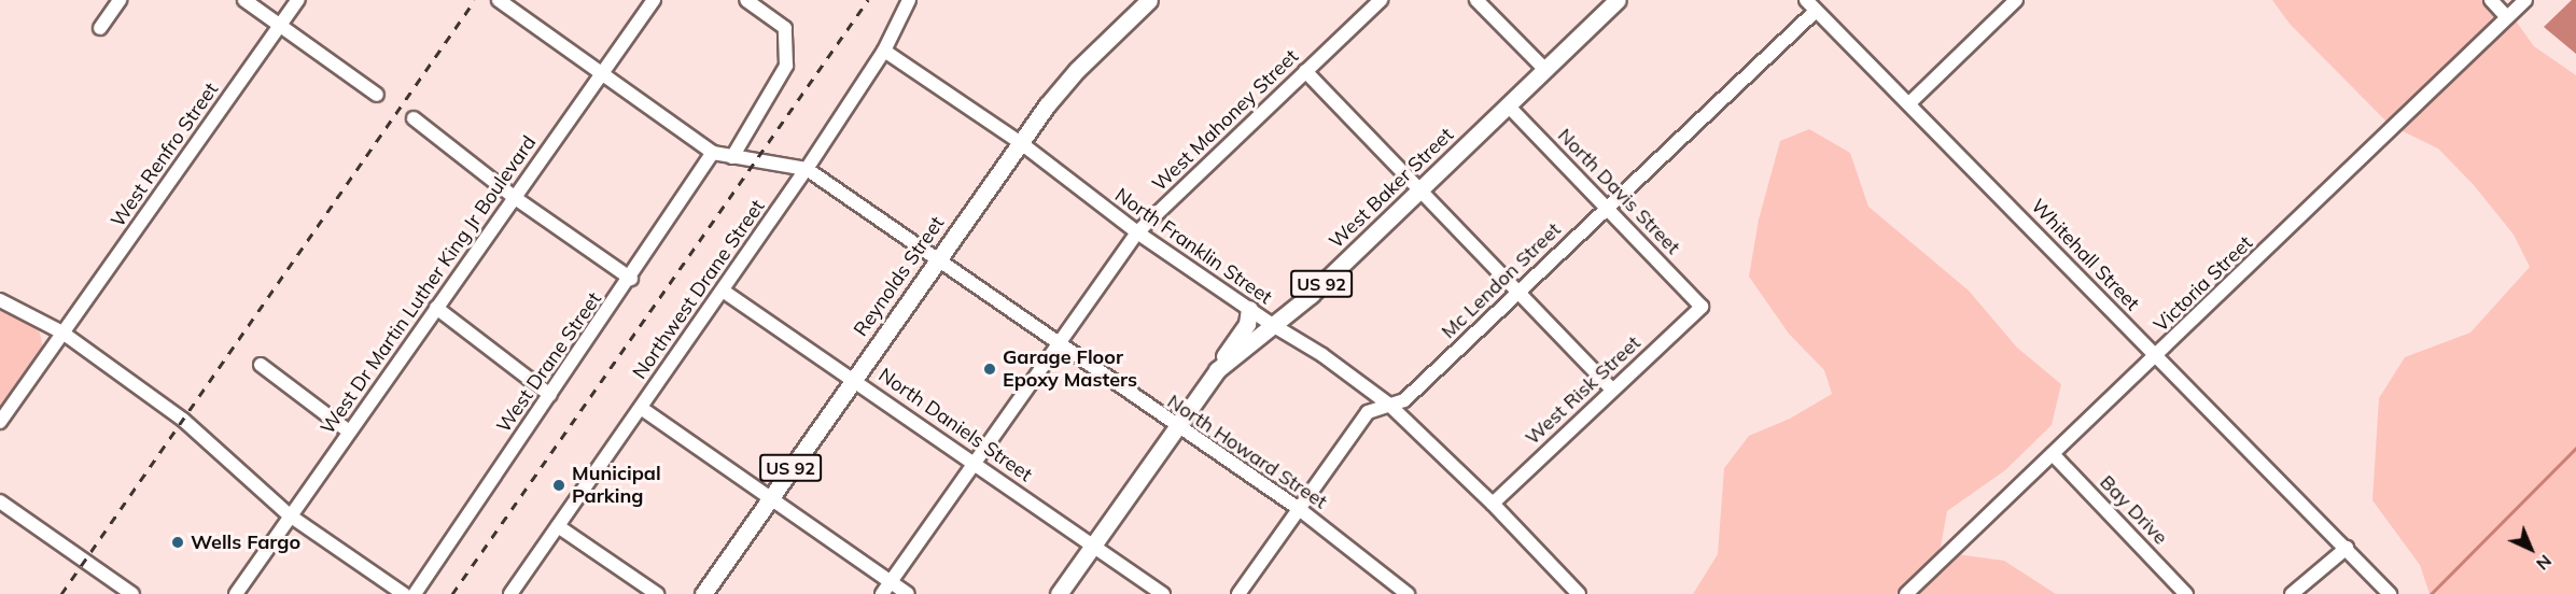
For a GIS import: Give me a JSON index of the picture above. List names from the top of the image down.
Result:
{
  "streets": {
    "main road": ["West Baker Street", "Reynolds Street", "US 92"],
    "street": [
      "West Mahoney Street",
      "West Renfro Street",
      "North Davis Street",
      "North Franklin Street",
      "Whitehall Street",
      "Mc Lendon Street",
      "Victoria Street",
      "West Dr Martin Luther King Jr Boulevard",
      "Northwest Drane Street",
      "West Drane Street",
      "West Risk Street",
      "North Daniels Street",
      "North Howard Street",
      "Bay Drive"
    ]
  },
  "crossings": [
    ["West Mahoney Street", "North Franklin Street"],
    ["West Mahoney Street", "North Daniels Street"],
    ["West Mahoney Street", "North Howard Street"],
    ["West Baker Street", "North Davis Street"],
    ["West Baker Street", "North Franklin Street"],
    ["West Baker Street", "US 92"],
    ["West Baker Street", "North Daniels Street"],
    ["West Baker Street", "North Howard Street"],
    ["North Davis Street", "Mc Lendon Street"],
    ["North Davis Street", "West Risk Street"],
    ["North Franklin Street", "Reynolds Street"],
    ["North Franklin Street", "Mc Lendon Street"],
    ["North Franklin Street", "US 92"],
    ["North Franklin Street", "Northwest Drane Street"],
    ["North Franklin Street", "West Risk Street"],
    ["Whitehall Street", "Mc Lendon Street"],
    ["Whitehall Street", "Victoria Street"],
    ["Reynolds Street", "North Daniels Street"],
    ["Reynolds Street", "North Howard Street"],
    ["Mc Lendon Street", "North Howard Street"],
    ["Victoria Street", "Bay Drive"],
    ["Northwest Drane Street", "North Daniels Street"],
    ["Northwest Drane Street", "North Howard Street"]
  ],
  "places": ["Garage Floor Epoxy Masters", "Municipal Parking", "Wells Fargo"],
  "north": "bottom right"
}
